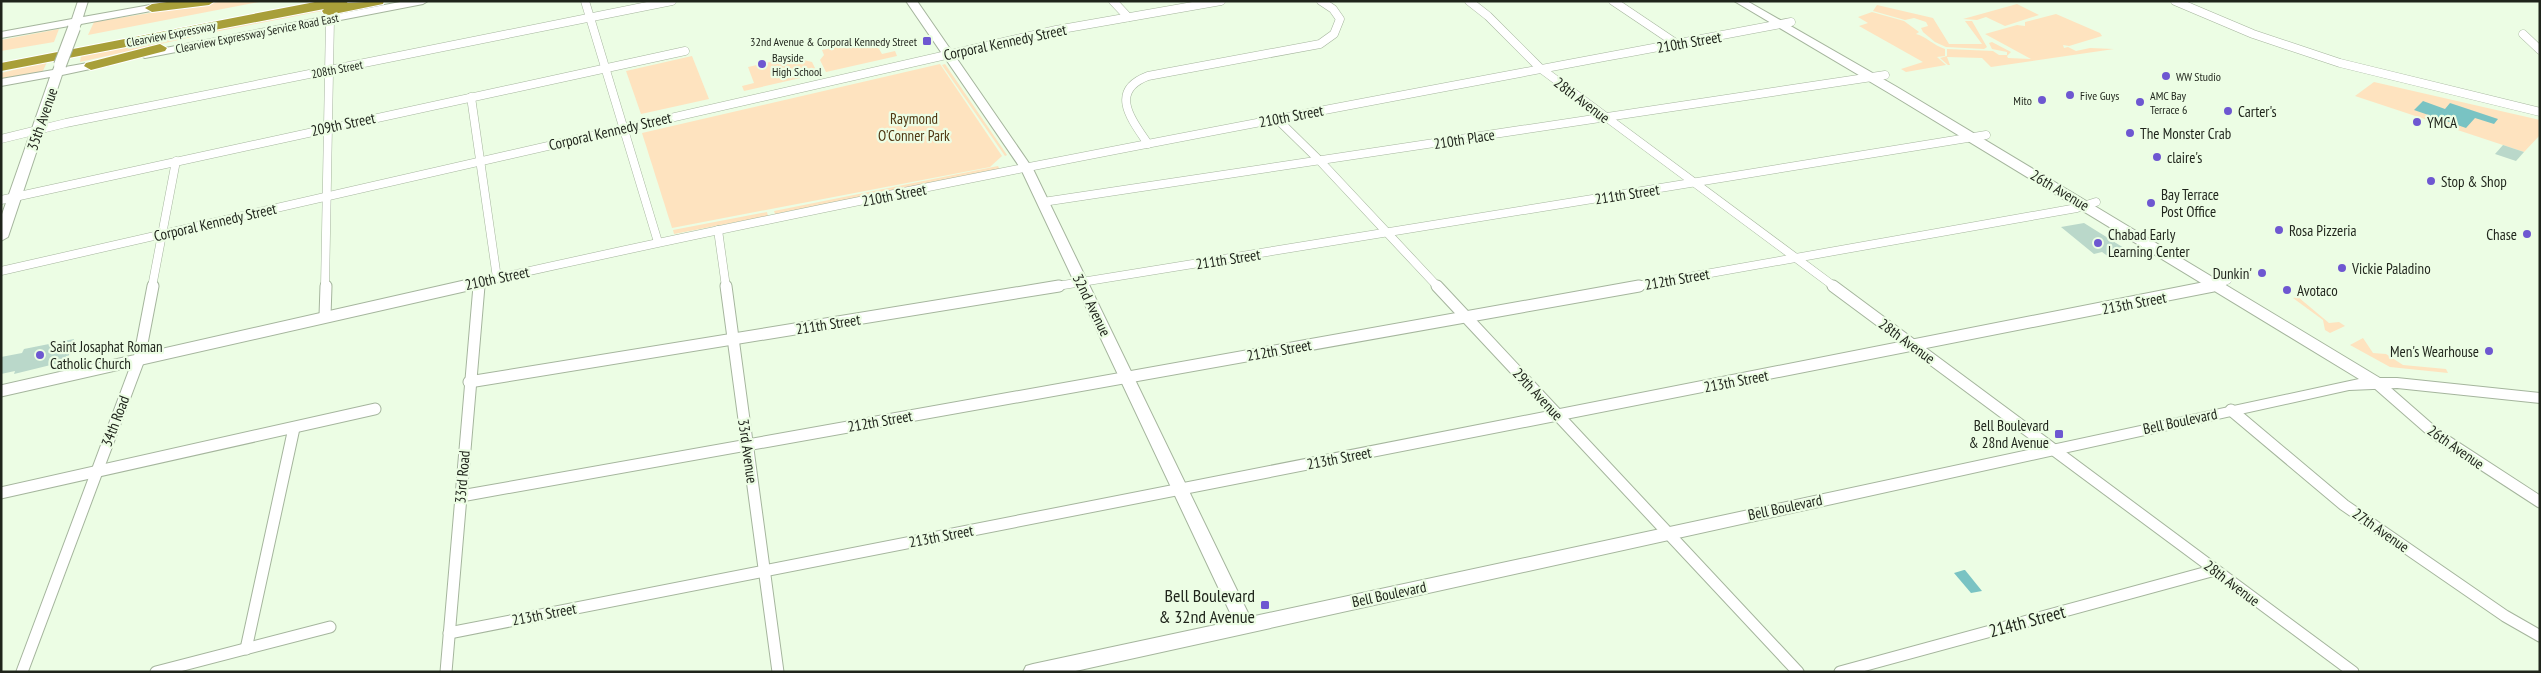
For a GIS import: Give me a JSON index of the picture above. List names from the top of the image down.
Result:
{
  "streets": {
    "highway": ["Clearview Expressway"],
    "street": [
      "Clearview Expressway Service Road East",
      "Corporal Kennedy Street",
      "210th Street",
      "208th Street",
      "28th Avenue",
      "35th Avenue",
      "209th Street",
      "210th Place",
      "26th Avenue",
      "211th Street",
      "212th Street",
      "213th Street",
      "32nd Avenue",
      "29th Avenue",
      "34th Road",
      "Bell Boulevard",
      "33rd Avenue",
      "33rd Road",
      "27th Avenue",
      "214th Street"
    ]
  },
  "crossings": [
    ["Clearview Expressway Service Road East", "35th Avenue"],
    ["Clearview Expressway", "35th Avenue"],
    ["Corporal Kennedy Street", "32nd Avenue"],
    ["Corporal Kennedy Street", "34th Road"],
    ["210th Street", "28th Avenue"],
    ["210th Street", "26th Avenue"],
    ["210th Street", "32nd Avenue"],
    ["210th Street", "29th Avenue"],
    ["210th Street", "34th Road"],
    ["210th Street", "33rd Avenue"],
    ["210th Street", "33rd Road"],
    ["208th Street", "35th Avenue"],
    ["28th Avenue", "210th Place"],
    ["28th Avenue", "211th Street"],
    ["28th Avenue", "212th Street"],
    ["28th Avenue", "213th Street"],
    ["28th Avenue", "Bell Boulevard"],
    ["28th Avenue", "214th Street"],
    ["35th Avenue", "209th Street"],
    ["209th Street", "34th Road"],
    ["210th Place", "26th Avenue"],
    ["210th Place", "32nd Avenue"],
    ["210th Place", "29th Avenue"],
    ["26th Avenue", "211th Street"],
    ["26th Avenue", "212th Street"],
    ["26th Avenue", "213th Street"],
    ["26th Avenue", "Bell Boulevard"],
    ["211th Street", "32nd Avenue"],
    ["211th Street", "29th Avenue"],
    ["211th Street", "33rd Avenue"],
    ["211th Street", "33rd Road"],
    ["212th Street", "32nd Avenue"],
    ["212th Street", "29th Avenue"],
    ["212th Street", "33rd Avenue"],
    ["212th Street", "33rd Road"],
    ["213th Street", "32nd Avenue"],
    ["213th Street", "29th Avenue"],
    ["213th Street", "33rd Avenue"],
    ["213th Street", "33rd Road"],
    ["32nd Avenue", "Bell Boulevard"],
    ["29th Avenue", "Bell Boulevard"],
    ["Bell Boulevard", "27th Avenue"]
  ],
  "parks": ["Raymond O'Conner Park"],
  "places": {
    "transit": ["32nd Avenue & Corporal Kennedy Street", "Bell Boulevard & 28nd Avenue", "Bell Boulevard & 32nd Avenue"],
    "other": [
      "Bayside High School",
      "WW Studio",
      "Five Guys",
      "Mito",
      "AMC Bay Terrace 6",
      "Carter's",
      "YMCA",
      "The Monster Crab",
      "claire's",
      "Stop & Shop",
      "Bay Terrace Post Office",
      "Rosa Pizzeria",
      "Chase",
      "Chabad Early Learning Center",
      "Vickie Paladino",
      "Dunkin'",
      "Avotaco",
      "Men's Wearhouse",
      "Saint Josaphat Roman Catholic Church"
    ]
  }
}
